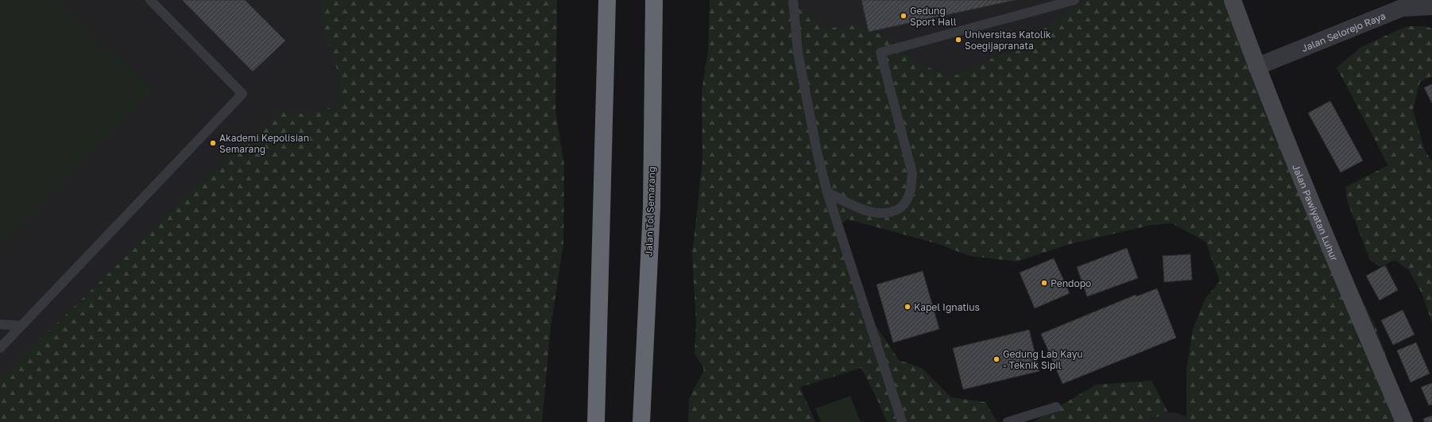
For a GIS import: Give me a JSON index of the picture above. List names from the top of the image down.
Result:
{
  "streets": {
    "highway": ["Jalan Tol Semarang"],
    "main road": ["Jalan Pawiyatan Luhur"],
    "street": ["Jalan Selorejo Raya"]
  },
  "crossings": [
    ["Jalan Selorejo Raya", "Jalan Pawiyatan Luhur"]
  ],
  "places": [
    "Gedung Sport Hall",
    "Universitas Katolik Soegijapranata",
    "Akademi Kepolisian Semarang",
    "Pendopo",
    "Kapel Ignatius",
    "Gedung Lab Kayu - Teknik Sipil"
  ]
}
